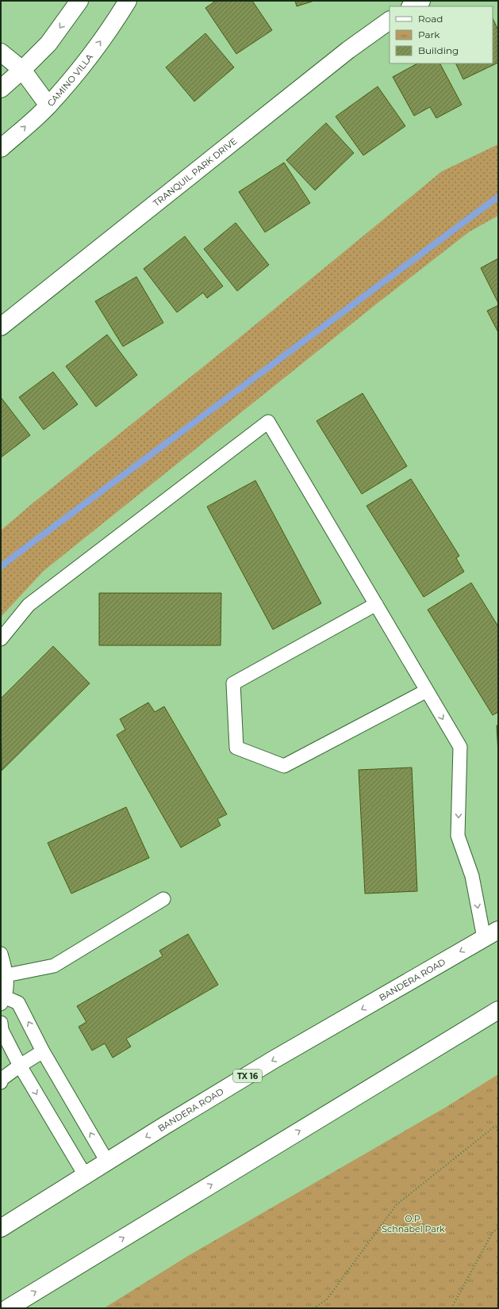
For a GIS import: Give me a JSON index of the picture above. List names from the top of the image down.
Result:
{
  "streets": {
    "main road": [
      "CAMINO VILLA",
      "TRANQUIL PARK DRIVE",
      "BANDERA ROAD",
      "TX 16"
    ]
  },
  "parks": ["O.P. Schnabel Park"],
  "legend": ["Road", "Park", "Building"]
}
